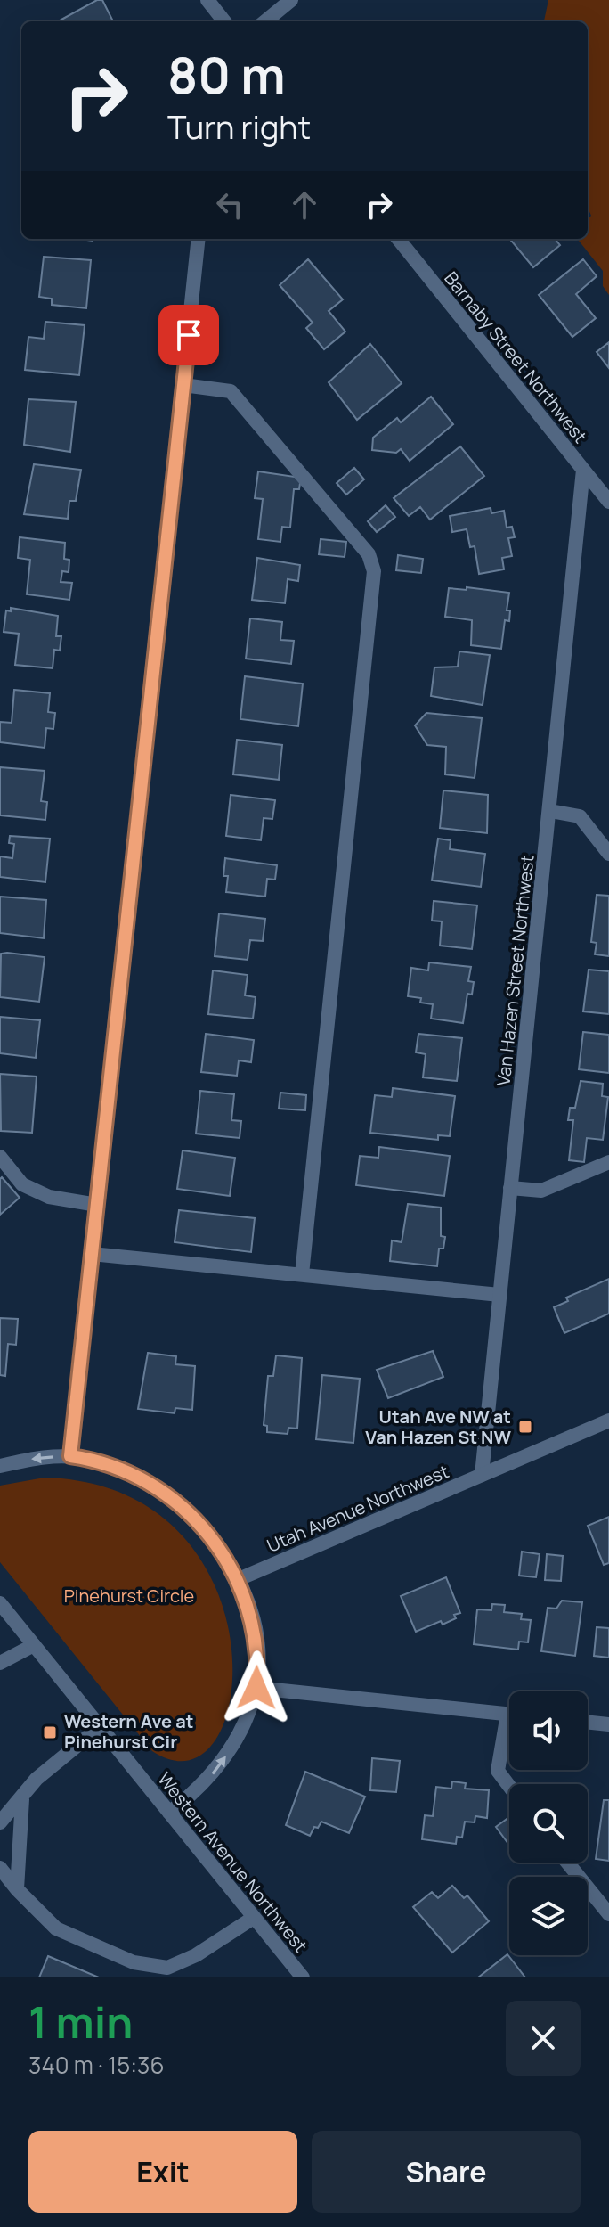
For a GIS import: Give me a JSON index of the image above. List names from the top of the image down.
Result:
{
  "streets": {
    "street": [
      "Barnaby Street Northwest",
      "Van Hazen Street Northwest",
      "Utah Avenue Northwest",
      "Western Avenue Northwest"
    ]
  },
  "crossings": [
    ["Barnaby Street Northwest", "Van Hazen Street Northwest"],
    ["Van Hazen Street Northwest", "Utah Avenue Northwest"]
  ],
  "parks": ["Pinehurst Circle"],
  "places": {
    "transit": ["Utah Ave NW at Van Hazen St NW", "Western Ave at Pinehurst Cir"]
  },
  "page": {
    "turn": ["80 m", "Turn right"],
    "heading": ["1 min", "340 m · 15:36"],
    "buttons": ["Exit", "Share"]
  }
}
